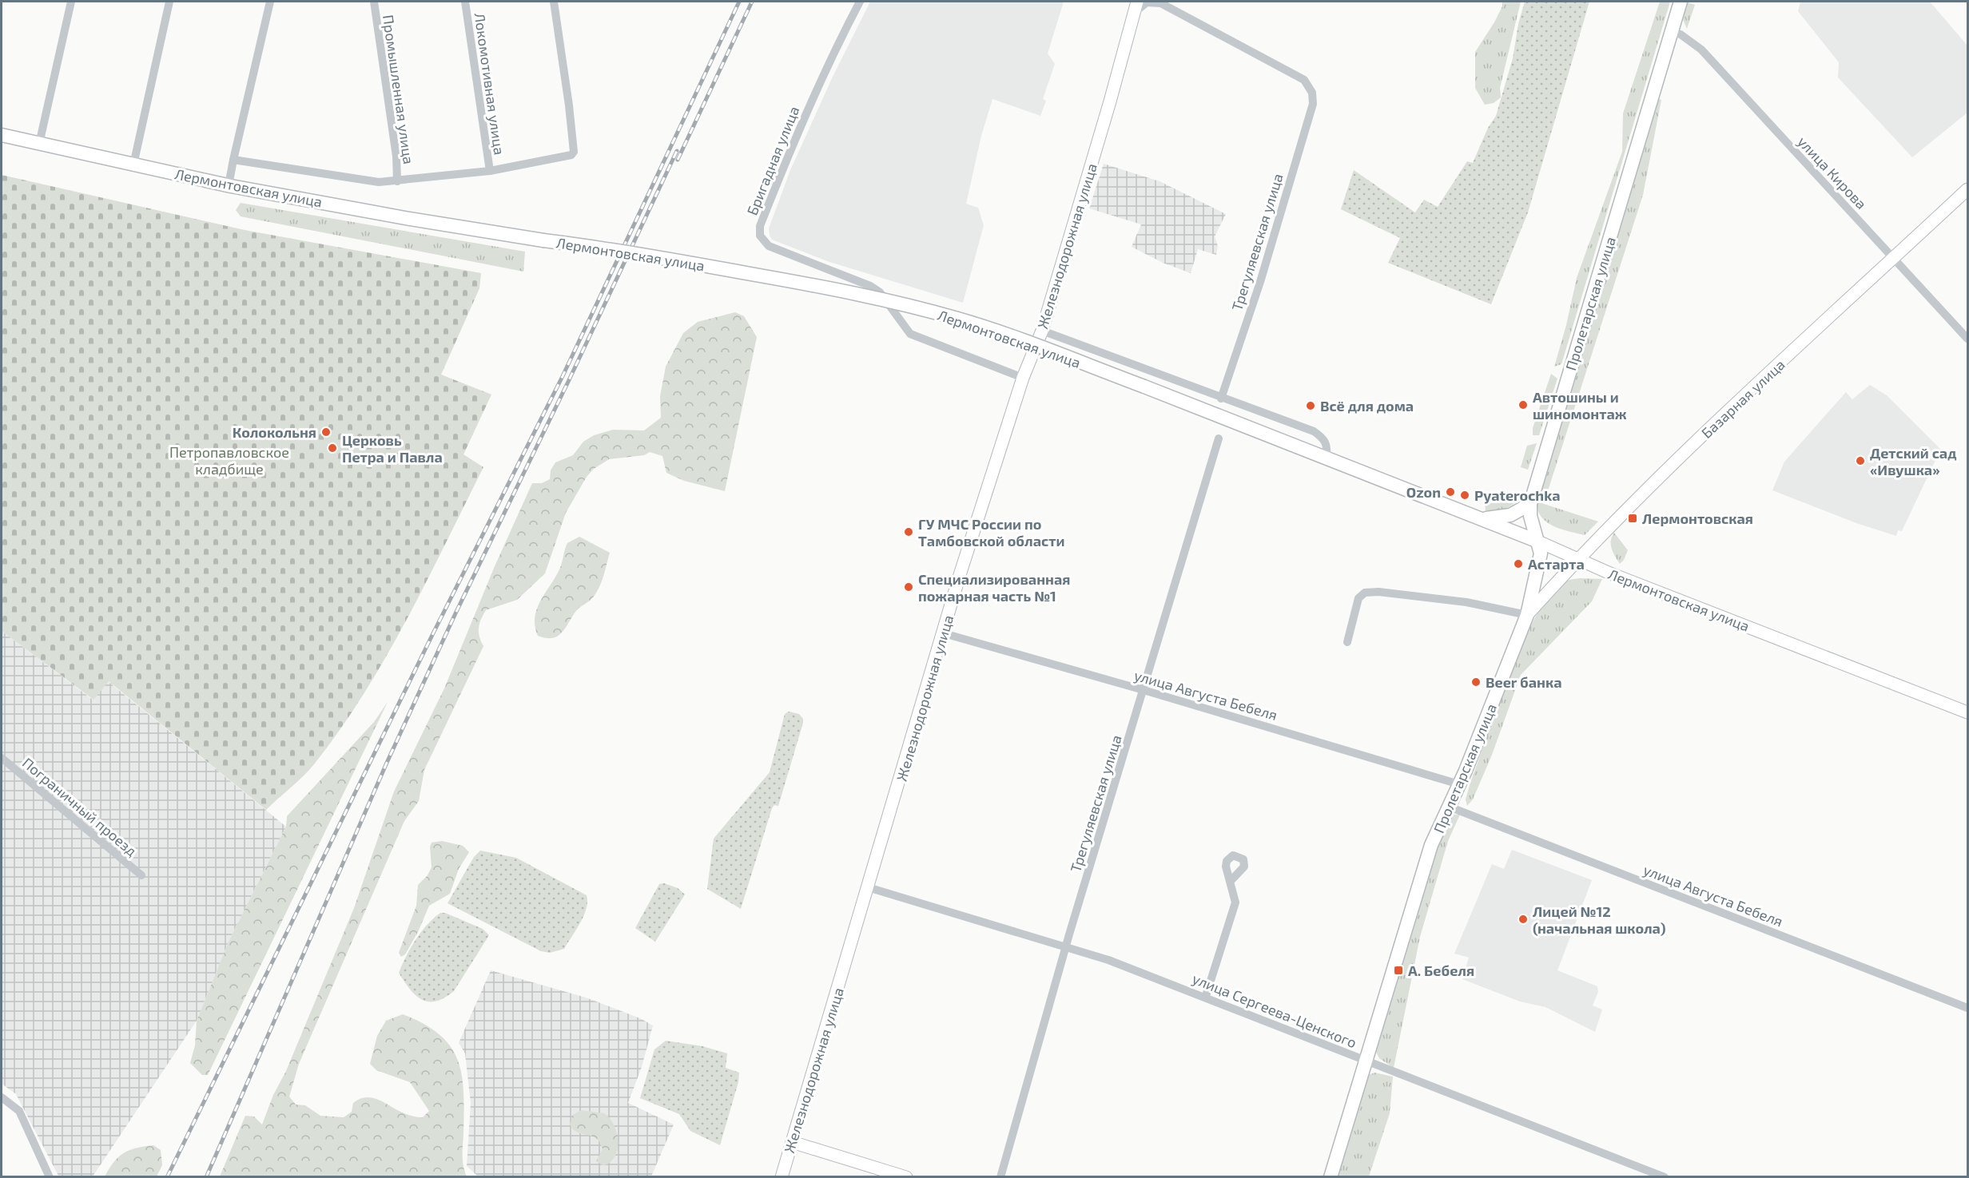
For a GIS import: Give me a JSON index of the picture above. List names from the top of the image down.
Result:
{
  "streets": {
    "main road": ["Лермонтовская улица", "Пролетарская улица"],
    "street": [
      "Локомотивная улица",
      "Промышленная улица",
      "Бригадная улица",
      "улица Кирова",
      "Трегуляевская улица",
      "Железнодорожная улица",
      "Базарная улица",
      "улица Августа Бебеля",
      "Пограничный проезд",
      "улица Сергеева-Ценского"
    ]
  },
  "crossings": [
    ["Бригадная улица", "Железнодорожная улица"],
    ["улица Кирова", "Пролетарская улица"],
    ["улица Кирова", "Базарная улица"],
    ["Лермонтовская улица", "Пролетарская улица"],
    ["Лермонтовская улица", "Базарная улица"],
    ["Трегуляевская улица", "улица Августа Бебеля"],
    ["Трегуляевская улица", "улица Сергеева-Ценского"],
    ["Железнодорожная улица", "улица Августа Бебеля"],
    ["Железнодорожная улица", "улица Сергеева-Ценского"],
    ["Пролетарская улица", "Базарная улица"],
    ["Пролетарская улица", "улица Августа Бебеля"],
    ["Пролетарская улица", "улица Сергеева-Ценского"]
  ],
  "parks": ["Петропавловское кладбище"],
  "places": {
    "other": [
      "Автошины и шиномонтаж",
      "Всё для дома",
      "Колокольня",
      "Церковь Петра и Павла",
      "Детский сад «Ивушка»",
      "Ozon",
      "Pyaterochka",
      "ГУ МЧС России по Тамбовской области",
      "Астарта",
      "Специализированная пожарная часть №1",
      "Beer банка",
      "Лицей №12 (начальная школа)"
    ],
    "transit": ["Лермонтовская", "А. Бебеля"]
  }
}
